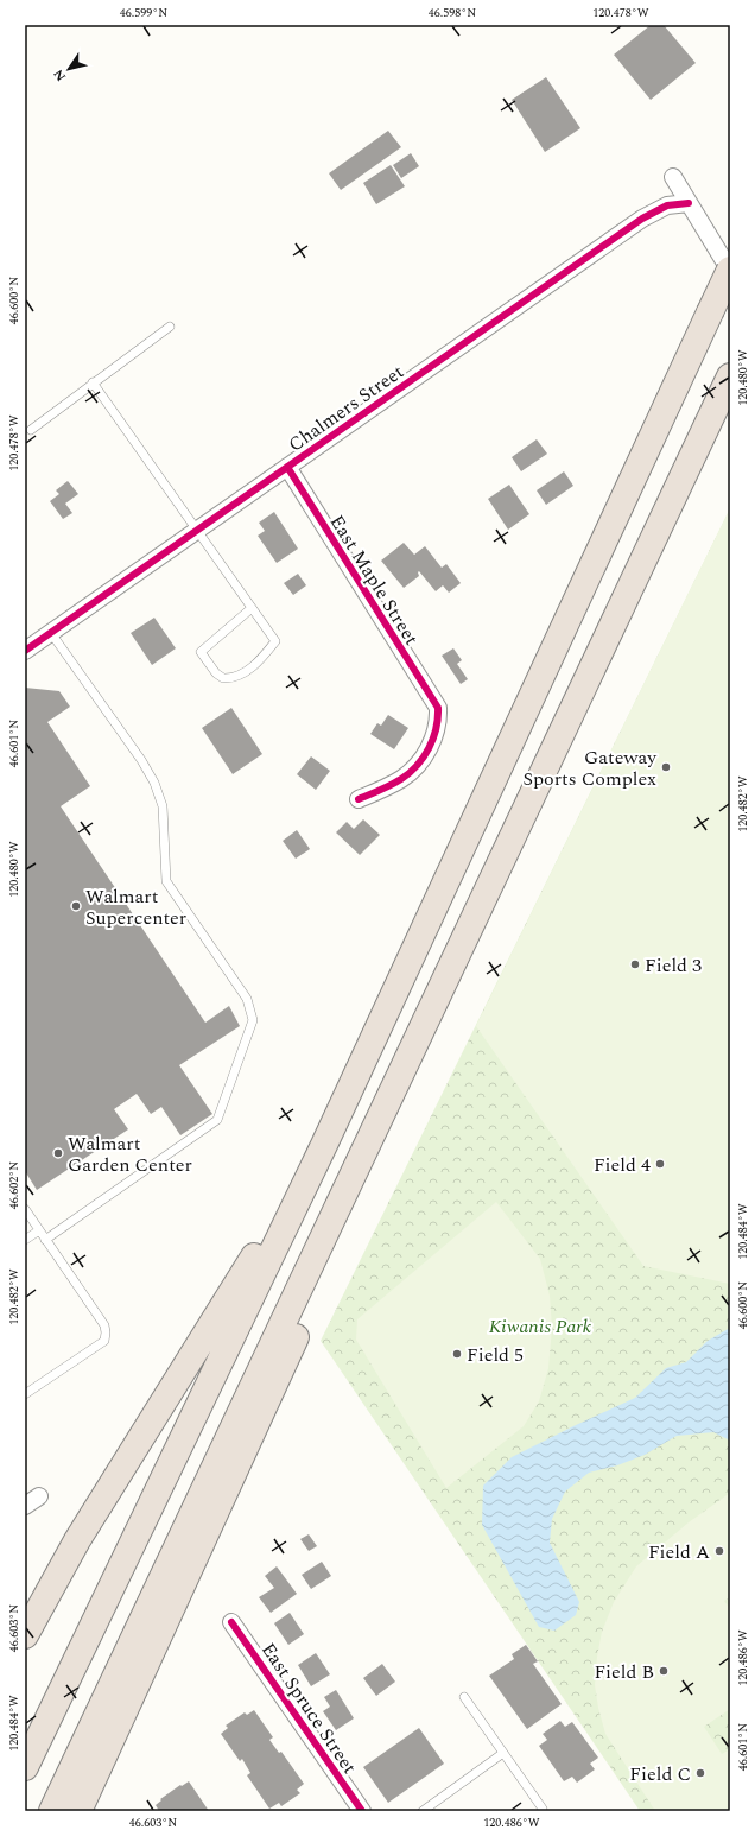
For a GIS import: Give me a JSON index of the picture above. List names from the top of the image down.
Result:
{
  "streets": {
    "street": ["Chalmers Street", "East Maple Street", "East Spruce Street"]
  },
  "crossings": [
    ["Chalmers Street", "East Maple Street"]
  ],
  "parks": ["Kiwanis Park"],
  "places": [
    "Gateway Sports Complex",
    "Walmart Supercenter",
    "Field 3",
    "Walmart Garden Center",
    "Field 4",
    "Field 5",
    "Field A",
    "Field B",
    "Field C"
  ],
  "north": "bottom left",
  "coordinates": [
    "46.599°N",
    "46.598°N",
    "120.478°W",
    "46.600°N",
    "120.480°W",
    "46.601°N",
    "120.482°W",
    "46.602°N",
    "120.484°W",
    "46.603°N",
    "120.486°W"
  ]
}
